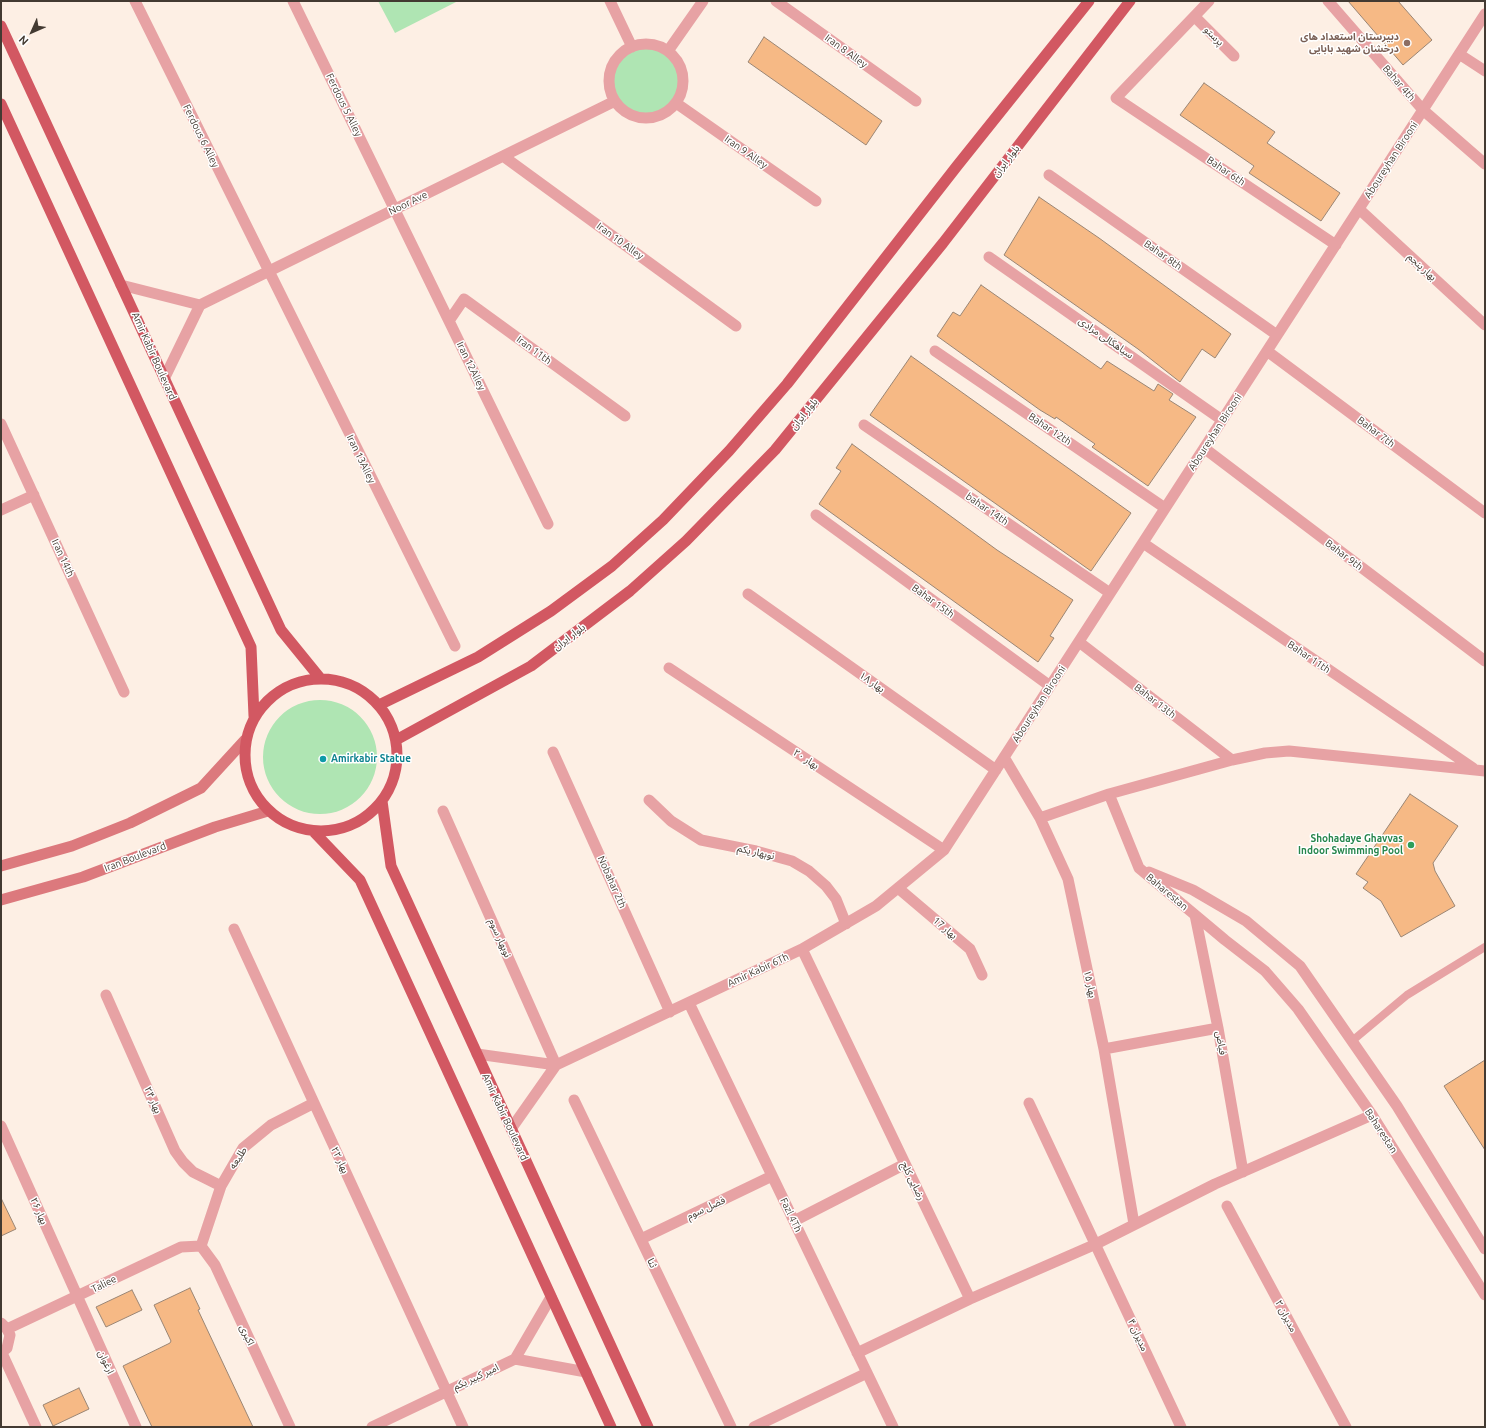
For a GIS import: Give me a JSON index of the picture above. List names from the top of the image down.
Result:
{
  "streets": {
    "main road": ["بلوار ایران", "Amir Kabir Boulevard", "Iran Boulevard"],
    "street": [
      "پرستو",
      "Iran 8 Alley",
      "Bahar 4th",
      "Ferdous 5 Alley",
      "Ferdous 6 Alley",
      "Iran 9 Alley",
      "Aboureyhan Birooni",
      "Bahar 6th",
      "Noor Ave",
      "Iran 10 Alley",
      "Bahar 8th",
      "بهار پنجم",
      "سیاهکالی مرادی",
      "Iran 11th",
      "Iran 12Alley",
      "Bahar 12th",
      "Bahar 7th",
      "Iran 13Alley",
      "bahar 14th",
      "Bahar 9th",
      "Iran 14th",
      "Bahar 15th",
      "Bahar 11th",
      "بهار ۱۸",
      "Bahar 13th",
      "بهار ۲۰",
      "نوبهار یکم",
      "Nobahar 2th",
      "Baharestan",
      "بهار 17",
      "نوبهار سوم",
      "Amir Kabir 6Th",
      "بهار ۱۵",
      "فیاض",
      "بهار ۲۴",
      "طلیعه",
      "بهار ۲۲",
      "رضایی کلج",
      "فضل سوم",
      "بهار ۲۶",
      "Fazl 4Th",
      "ثنا",
      "Taliee",
      "مدیران ۲",
      "اکبری",
      "مدیران ۴",
      "ارغوان",
      "امیر کبیر یکم"
    ]
  },
  "crossings": [
    ["پرستو", "Bahar 6th"],
    ["Bahar 4th", "Aboureyhan Birooni"],
    ["Ferdous 5 Alley", "Noor Ave"],
    ["Ferdous 5 Alley", "Iran 12Alley"],
    ["Ferdous 6 Alley", "Noor Ave"],
    ["Ferdous 6 Alley", "Iran 13Alley"],
    ["Iran 9 Alley", "Noor Ave"],
    ["Aboureyhan Birooni", "Bahar 6th"],
    ["Aboureyhan Birooni", "Bahar 8th"],
    ["Aboureyhan Birooni", "بهار پنجم"],
    ["Aboureyhan Birooni", "سیاهکالی مرادی"],
    ["Aboureyhan Birooni", "Bahar 12th"],
    ["Aboureyhan Birooni", "Bahar 7th"],
    ["Aboureyhan Birooni", "bahar 14th"],
    ["Aboureyhan Birooni", "Bahar 9th"],
    ["Aboureyhan Birooni", "Bahar 15th"],
    ["Aboureyhan Birooni", "Bahar 11th"],
    ["Aboureyhan Birooni", "بهار ۱۸"],
    ["Aboureyhan Birooni", "Bahar 13th"],
    ["Aboureyhan Birooni", "بهار ۲۰"],
    ["Aboureyhan Birooni", "Amir Kabir 6Th"],
    ["Aboureyhan Birooni", "بهار ۱۵"],
    ["Noor Ave", "Iran 10 Alley"],
    ["Noor Ave", "Iran 12Alley"],
    ["Noor Ave", "Iran 13Alley"],
    ["Iran 11th", "Iran 12Alley"],
    ["بهار ۲۰", "Amir Kabir 6Th"],
    ["نوبهار یکم", "Amir Kabir 6Th"],
    ["Nobahar 2th", "Amir Kabir 6Th"],
    ["Baharestan", "فیاض"],
    ["بهار 17", "Amir Kabir 6Th"],
    ["نوبهار سوم", "Amir Kabir 6Th"],
    ["Amir Kabir 6Th", "رضایی کلج"],
    ["Amir Kabir 6Th", "Fazl 4Th"],
    ["بهار ۲۴", "طلیعه"],
    ["طلیعه", "بهار ۲۲"],
    ["طلیعه", "Taliee"],
    ["طلیعه", "اکبری"],
    ["بهار ۲۲", "امیر کبیر یکم"],
    ["فضل سوم", "Fazl 4Th"],
    ["فضل سوم", "ثنا"],
    ["بهار ۲۶", "Taliee"],
    ["بهار ۲۶", "ارغوان"],
    ["Taliee", "اکبری"],
    ["Taliee", "ارغوان"]
  ],
  "places": ["دبیرستان استعداد های درخشان شهید بابایی", "Amirkabir Statue", "Shohadaye Ghavvas Indoor Swimming Pool"],
  "north": "bottom left"
}
